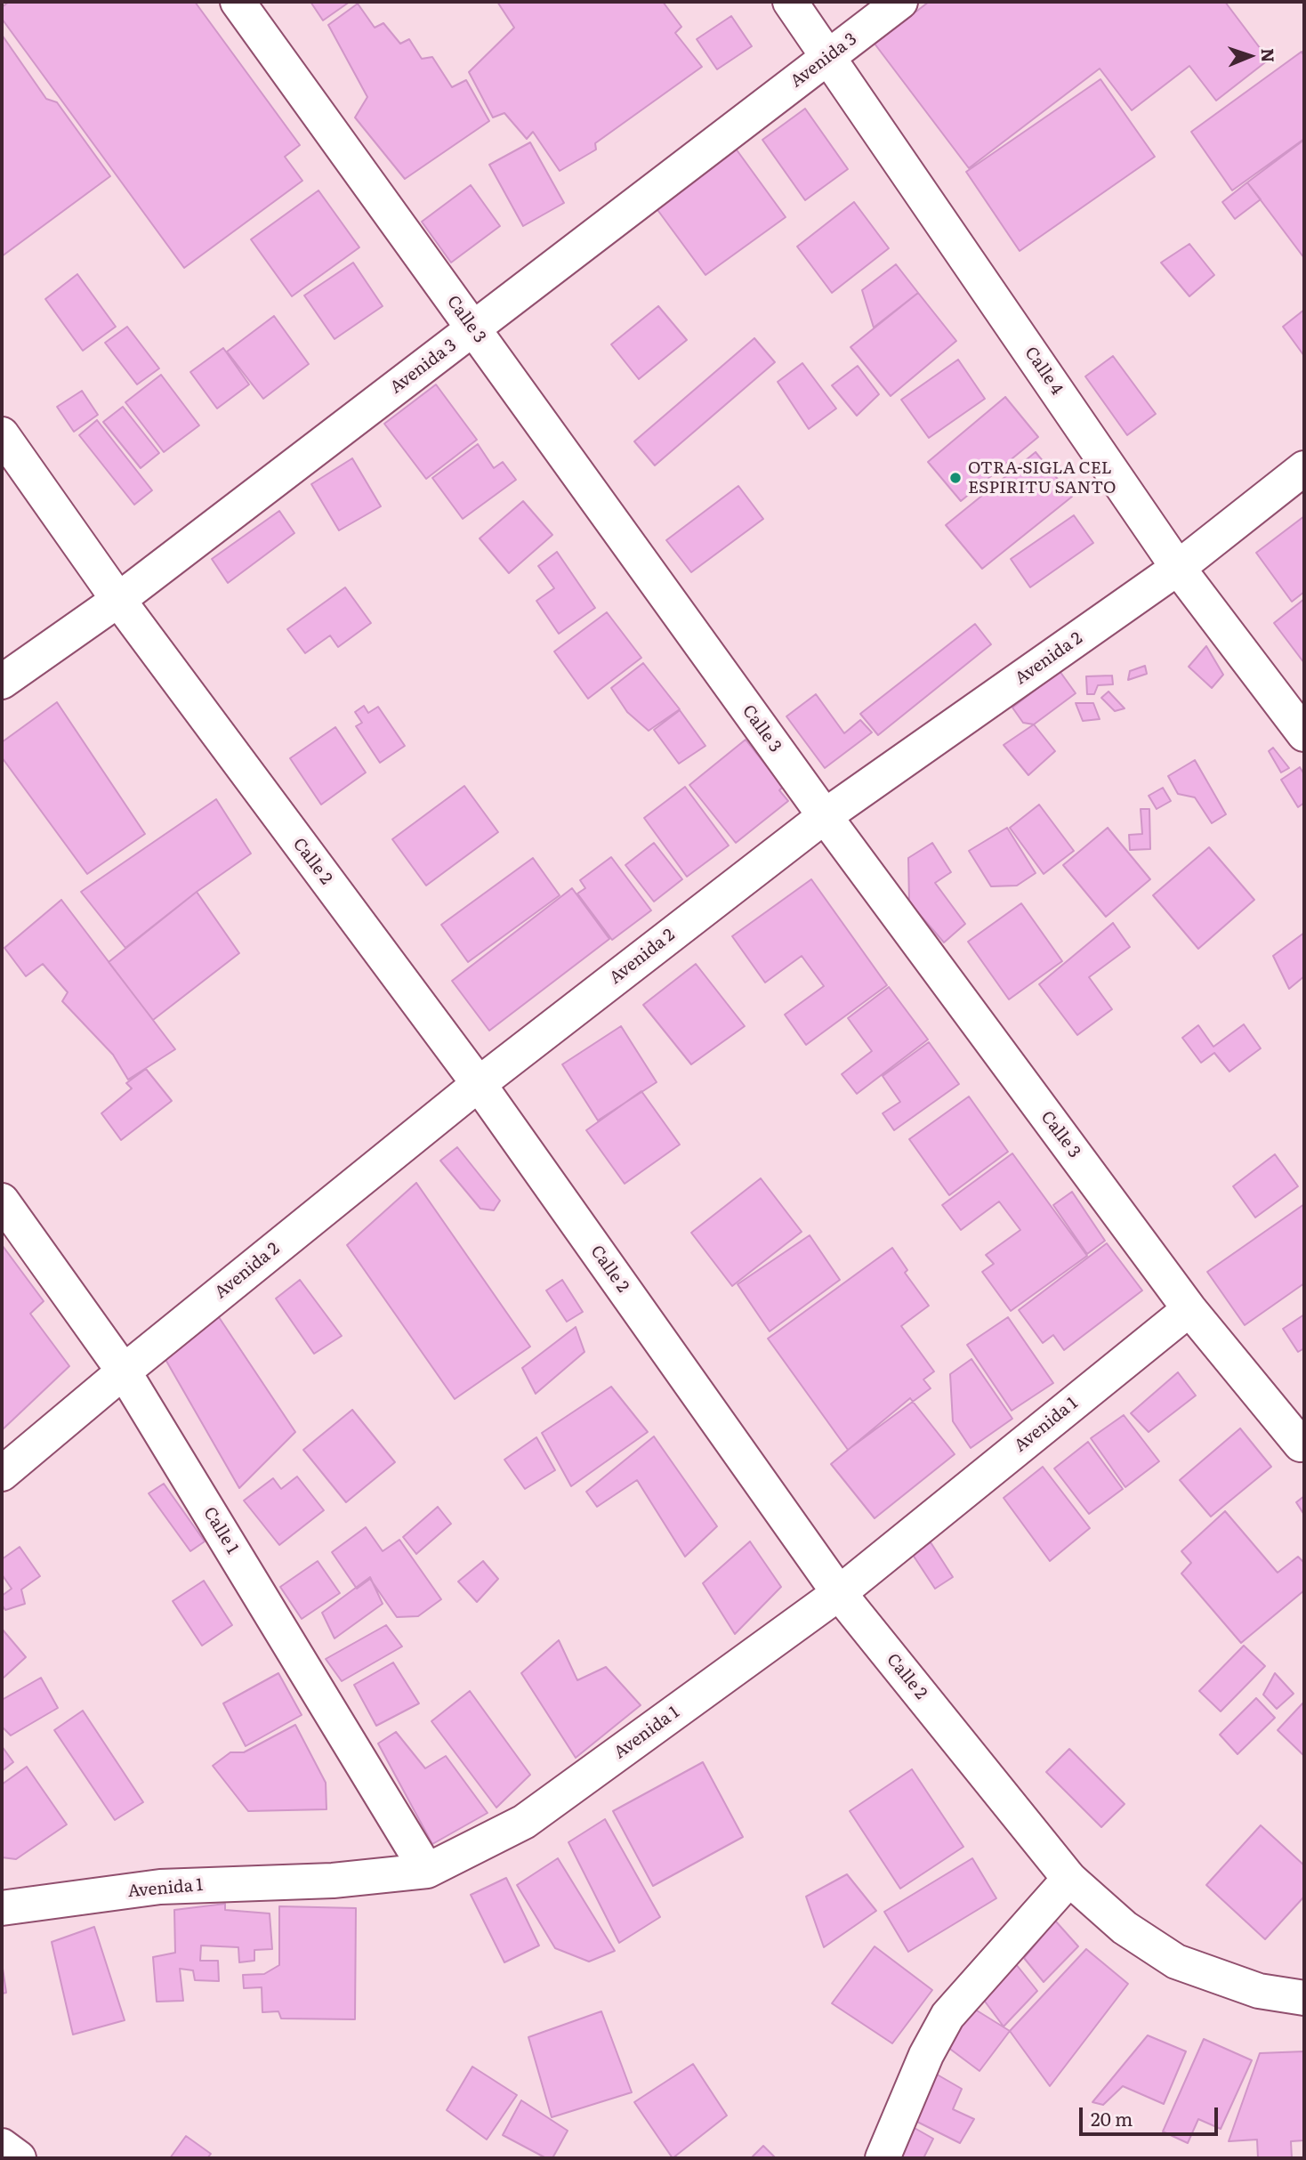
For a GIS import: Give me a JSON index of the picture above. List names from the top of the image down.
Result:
{
  "streets": {
    "street": [
      "Avenida 3",
      "Calle 3",
      "Calle 4",
      "Avenida 2",
      "Calle 2",
      "Avenida 1",
      "Calle 1"
    ]
  },
  "crossings": [
    ["Avenida 3", "Calle 3"],
    ["Avenida 3", "Calle 4"],
    ["Avenida 3", "Calle 2"],
    ["Calle 3", "Avenida 2"],
    ["Calle 3", "Avenida 1"],
    ["Calle 4", "Avenida 2"],
    ["Avenida 2", "Calle 2"],
    ["Avenida 2", "Calle 1"],
    ["Calle 2", "Avenida 1"],
    ["Avenida 1", "Calle 1"]
  ],
  "places": ["OTRA-SIGLA CEL ESPIRITU SANTO"],
  "scale_bar": "20 m",
  "north": "right"
}
